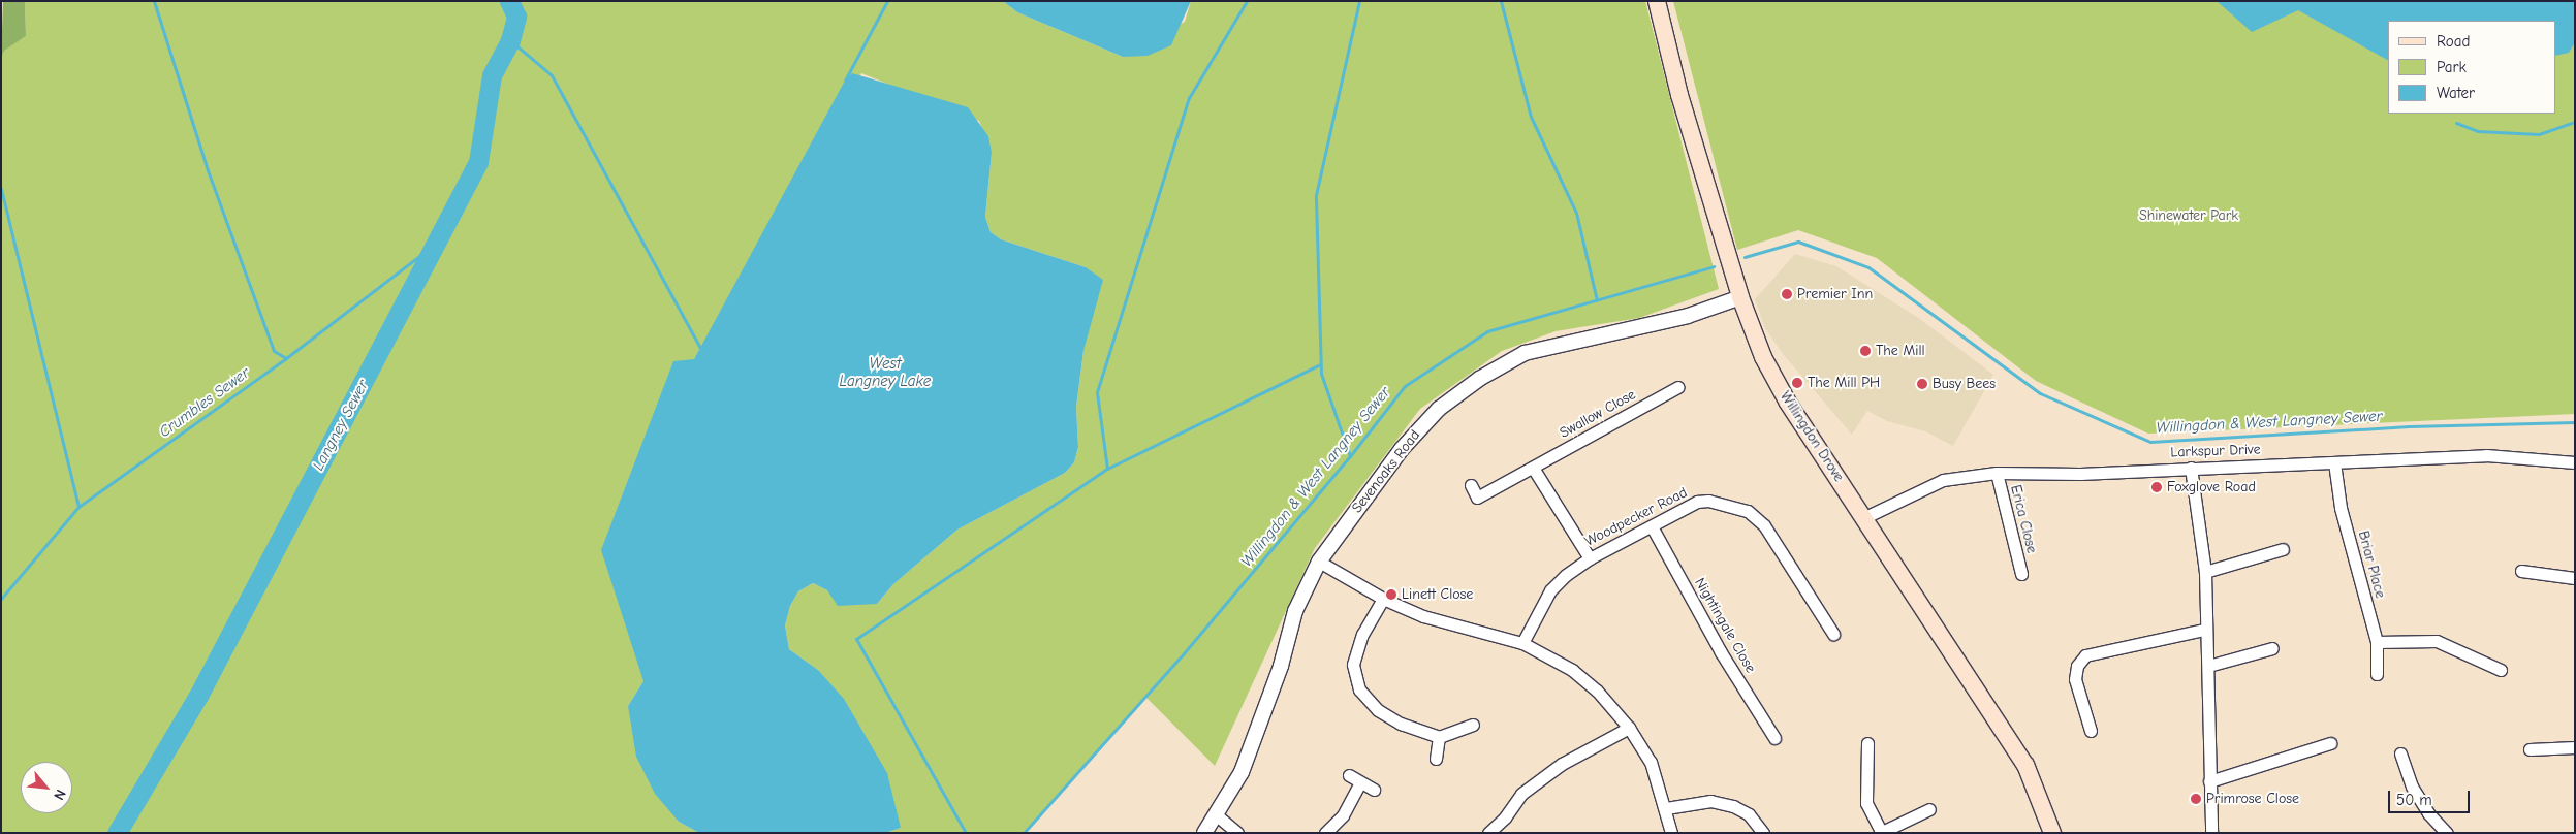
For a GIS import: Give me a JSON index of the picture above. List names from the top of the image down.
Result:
{
  "streets": {
    "main road": ["Willingdon Drove"],
    "street": [
      "Swallow Close",
      "Larkspur Drive",
      "Sevenoaks Road",
      "Woodpecker Road",
      "Erica Close",
      "Briar Place",
      "Nightingale Close"
    ]
  },
  "crossings": [
    ["Willingdon Drove", "Larkspur Drive"],
    ["Willingdon Drove", "Sevenoaks Road"],
    ["Larkspur Drive", "Erica Close"],
    ["Larkspur Drive", "Briar Place"],
    ["Woodpecker Road", "Nightingale Close"]
  ],
  "water": [
    "West Langney Lake",
    "Crumbles Sewer",
    "Willingdon & West Langney Sewer",
    "Langney Sewer"
  ],
  "parks": ["Shinewater Park"],
  "places": [
    "Premier Inn",
    "The Mill",
    "The Mill PH",
    "Busy Bees",
    "Foxglove Road",
    "Linett Close",
    "Primrose Close"
  ],
  "legend": ["Road", "Park", "Water"],
  "scale_bar": "50 m",
  "north": "bottom right"
}
